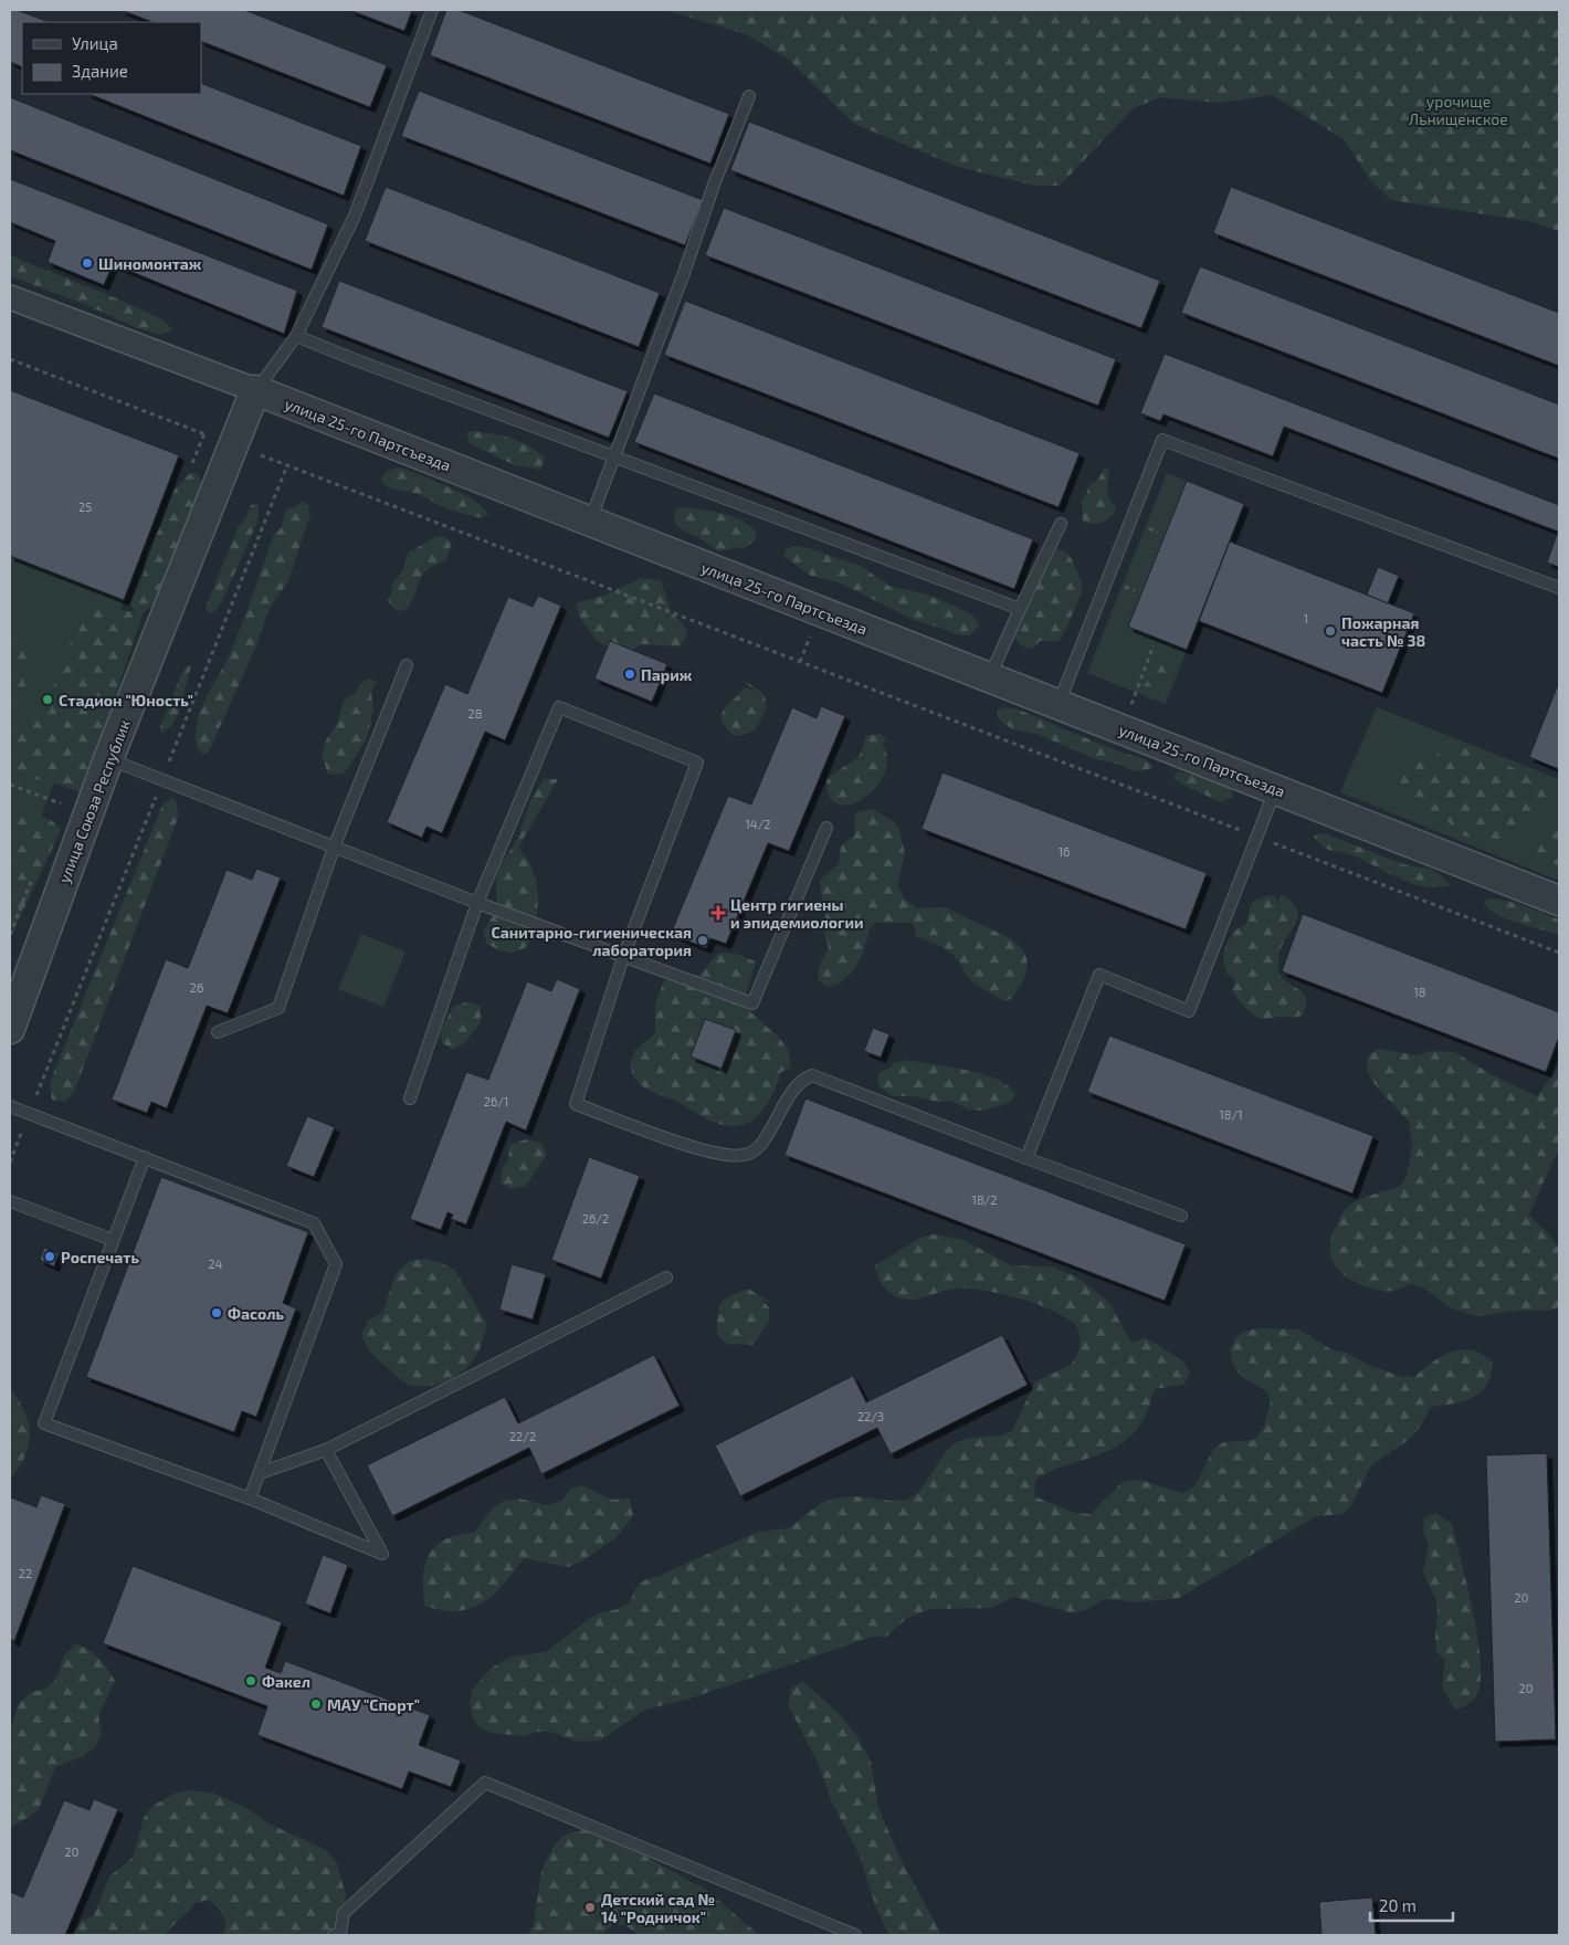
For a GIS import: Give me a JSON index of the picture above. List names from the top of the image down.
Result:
{
  "streets": {
    "street": ["улица 25-го Партсъезда", "улица Союза Республик"]
  },
  "crossings": [
    ["улица 25-го Партсъезда", "улица Союза Республик"]
  ],
  "parks": ["урочище Льнищенское"],
  "places": {
    "other": [
      "Шиномонтаж",
      "Пожарная часть № 38",
      "Париж",
      "Стадион \"Юность\"",
      "Санитарно-гигиеническая лаборатория",
      "Роспечать",
      "Фасоль",
      "Факел",
      "МАУ \"Спорт\"",
      "Детский сад № 14 \"Родничок\""
    ],
    "health": ["Центр гигиены и эпидемиологии"]
  },
  "house_numbers": [
    "25",
    "1",
    "28",
    "14/2",
    "16",
    "26",
    "18",
    "26/1",
    "18/1",
    "18/2",
    "26/2",
    "24",
    "22/3",
    "22/2",
    "22",
    "20",
    "20",
    "20"
  ],
  "legend": ["Улица", "Здание"],
  "scale_bar": "20 m"
}
